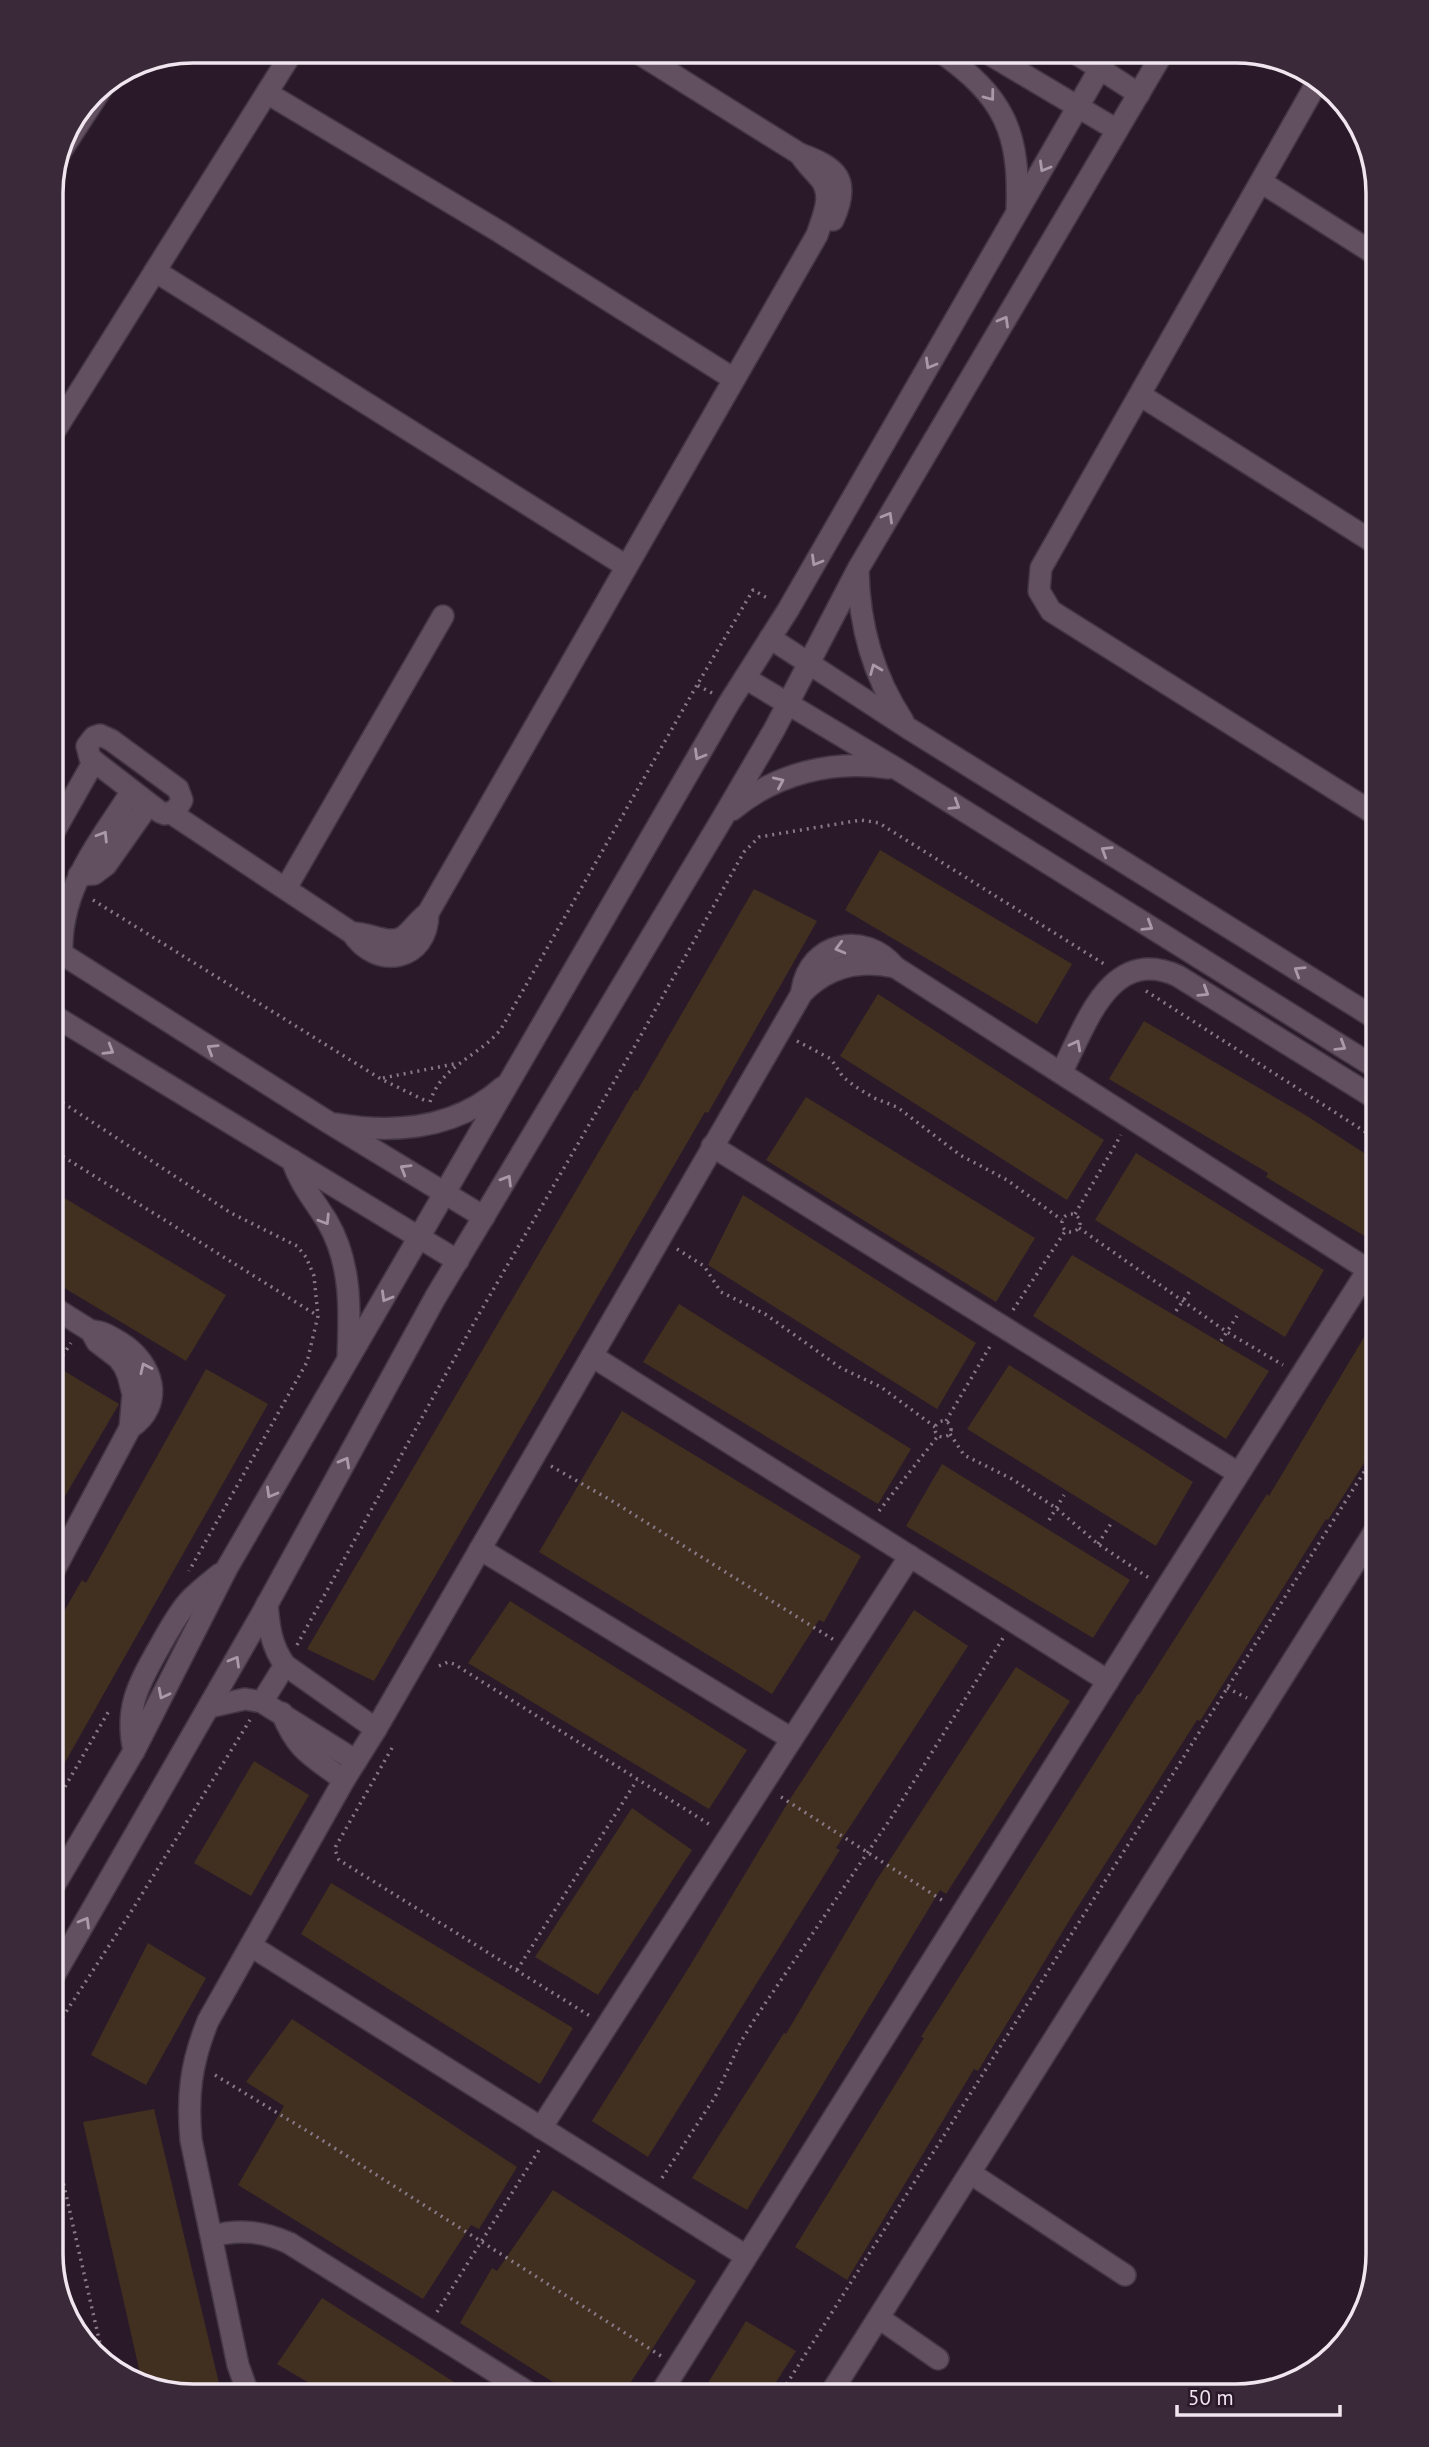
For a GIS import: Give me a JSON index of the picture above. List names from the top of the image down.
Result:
{
  "scale_bar": "50 m"
}
